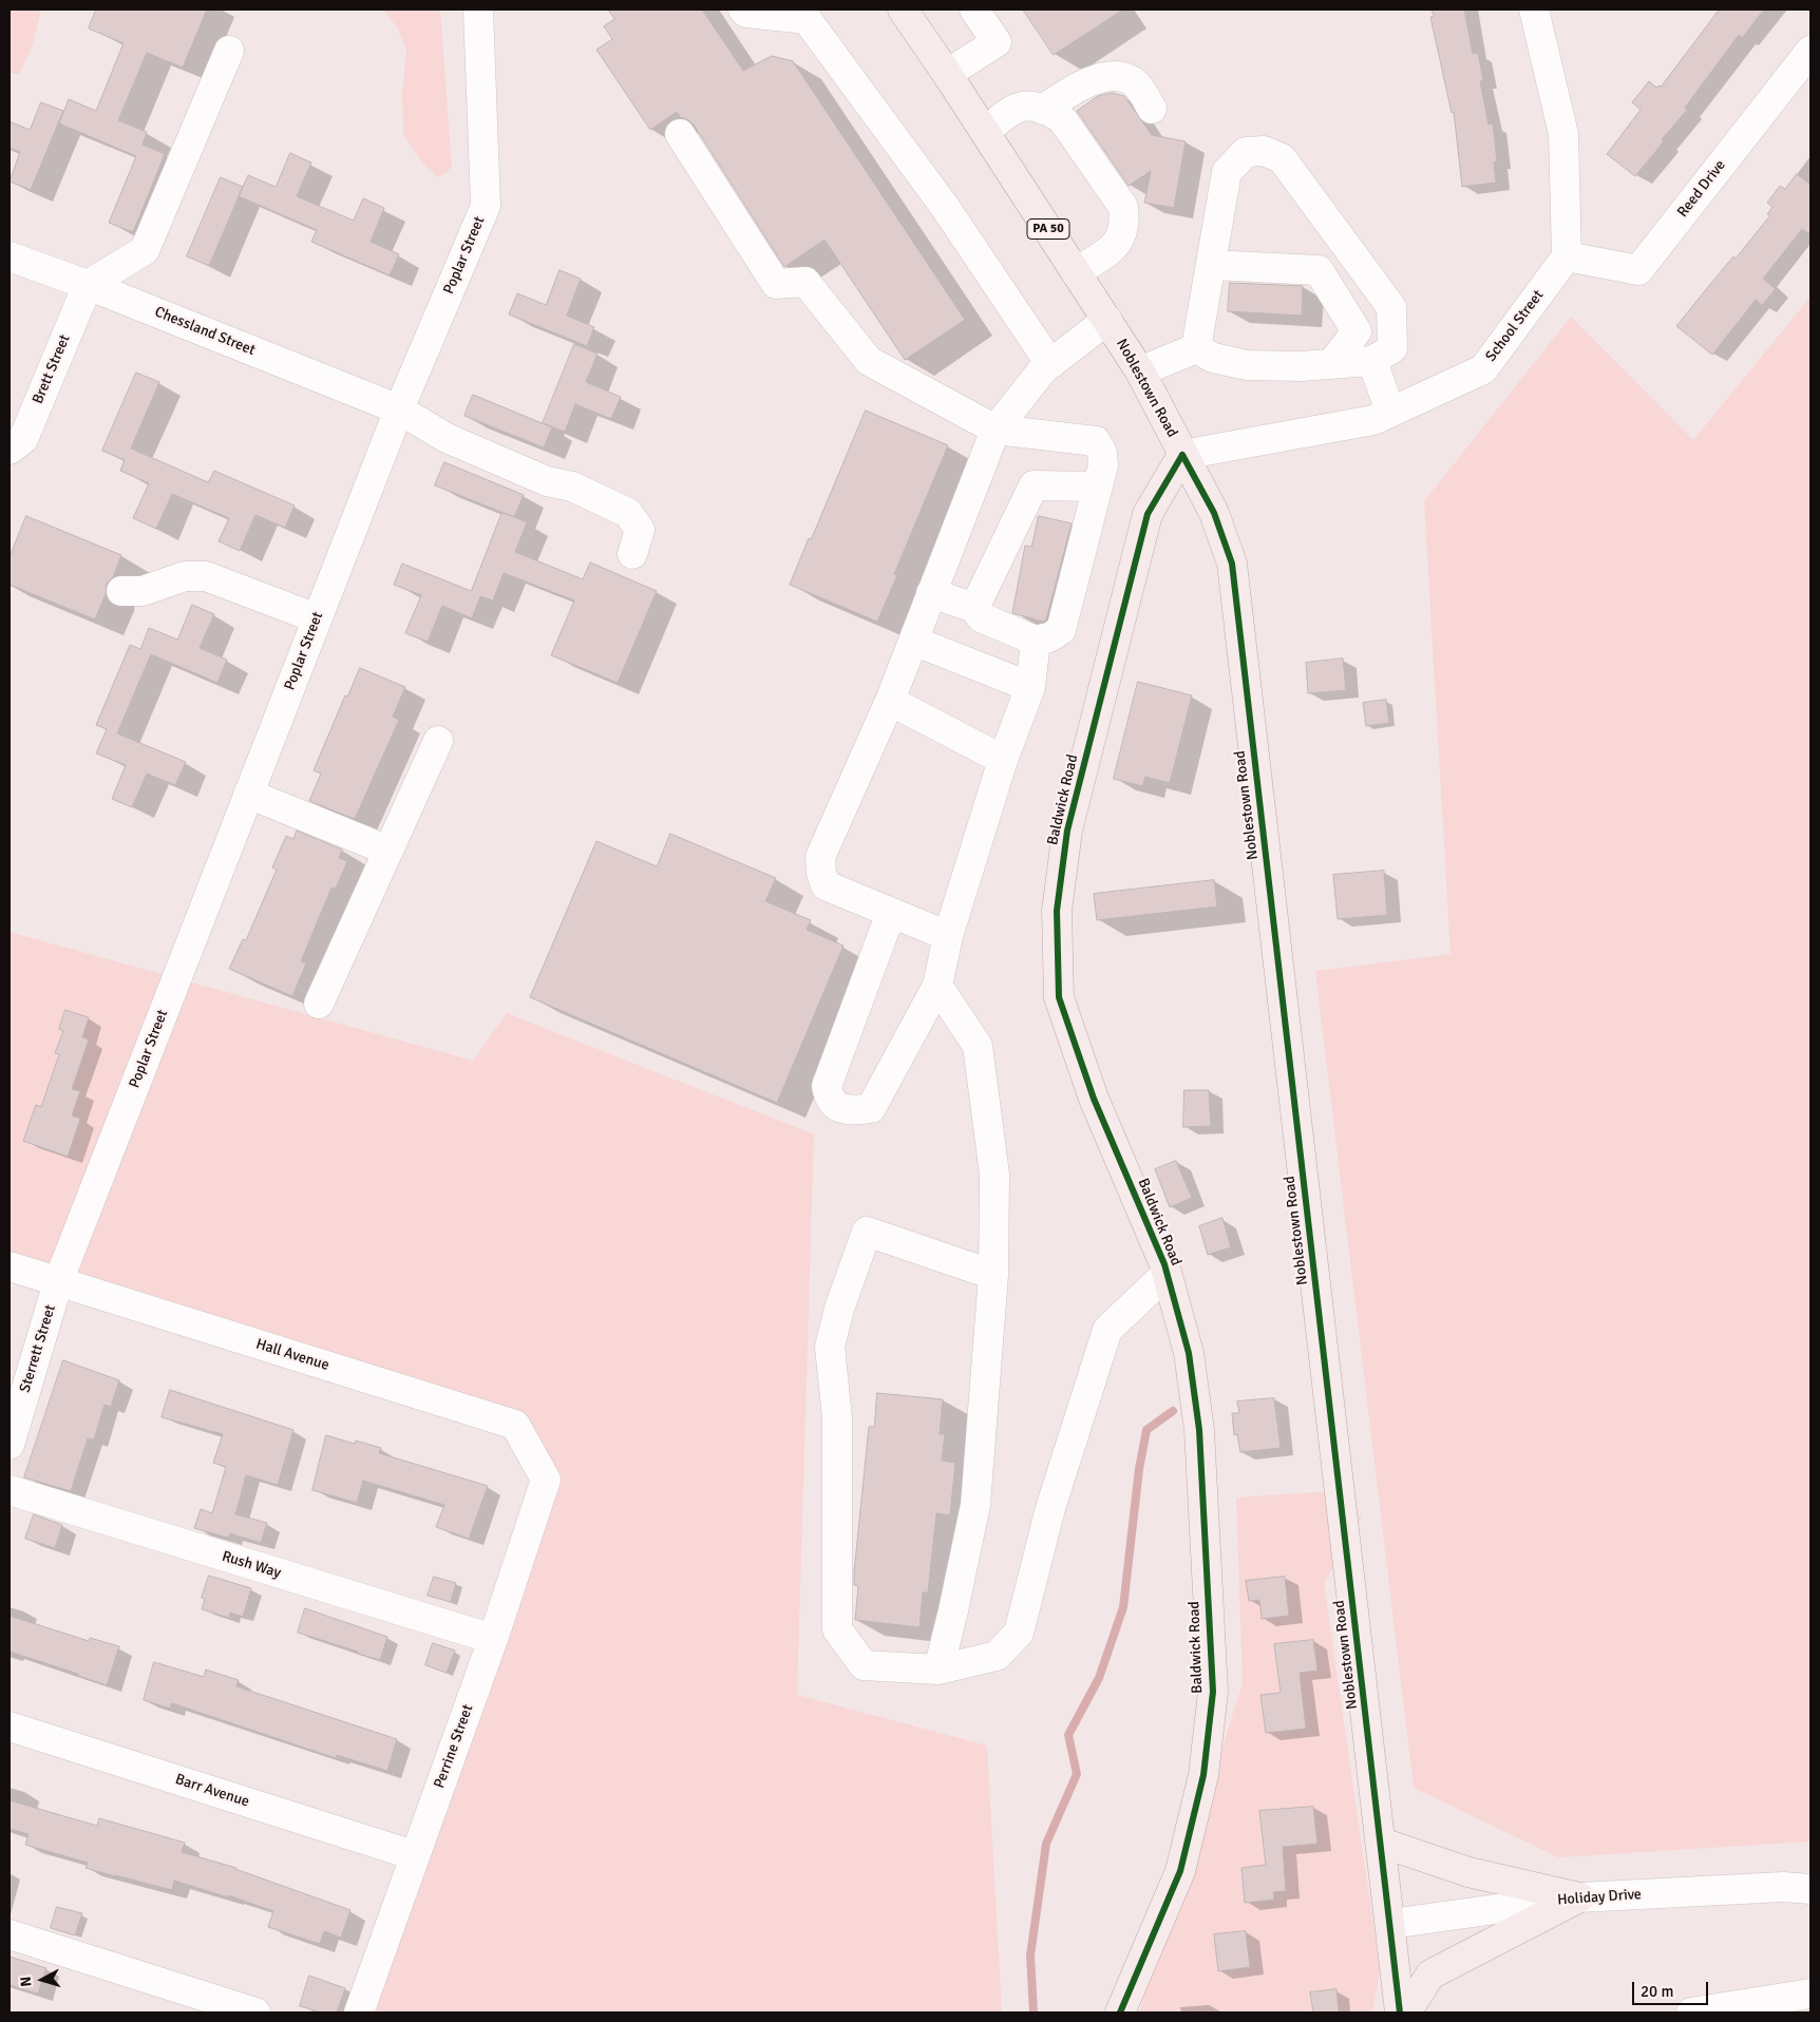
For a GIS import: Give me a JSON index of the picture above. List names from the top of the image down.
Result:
{
  "streets": {
    "main road": ["PA 50", "Noblestown Road", "Baldwick Road"],
    "street": [
      "Reed Drive",
      "Poplar Street",
      "School Street",
      "Chessland Street",
      "Brett Street",
      "Sterrett Street",
      "Hall Avenue",
      "Rush Way",
      "Perrine Street",
      "Barr Avenue",
      "Holiday Drive"
    ]
  },
  "crossings": [
    ["Reed Drive", "School Street"],
    ["Poplar Street", "Chessland Street"],
    ["Poplar Street", "Sterrett Street"],
    ["Poplar Street", "Hall Avenue"],
    ["School Street", "Noblestown Road"],
    ["School Street", "Baldwick Road"],
    ["Chessland Street", "Brett Street"],
    ["Noblestown Road", "Baldwick Road"],
    ["Noblestown Road", "Holiday Drive"],
    ["Sterrett Street", "Hall Avenue"],
    ["Hall Avenue", "Perrine Street"],
    ["Rush Way", "Perrine Street"],
    ["Perrine Street", "Barr Avenue"]
  ],
  "scale_bar": "20 m",
  "north": "left"
}
